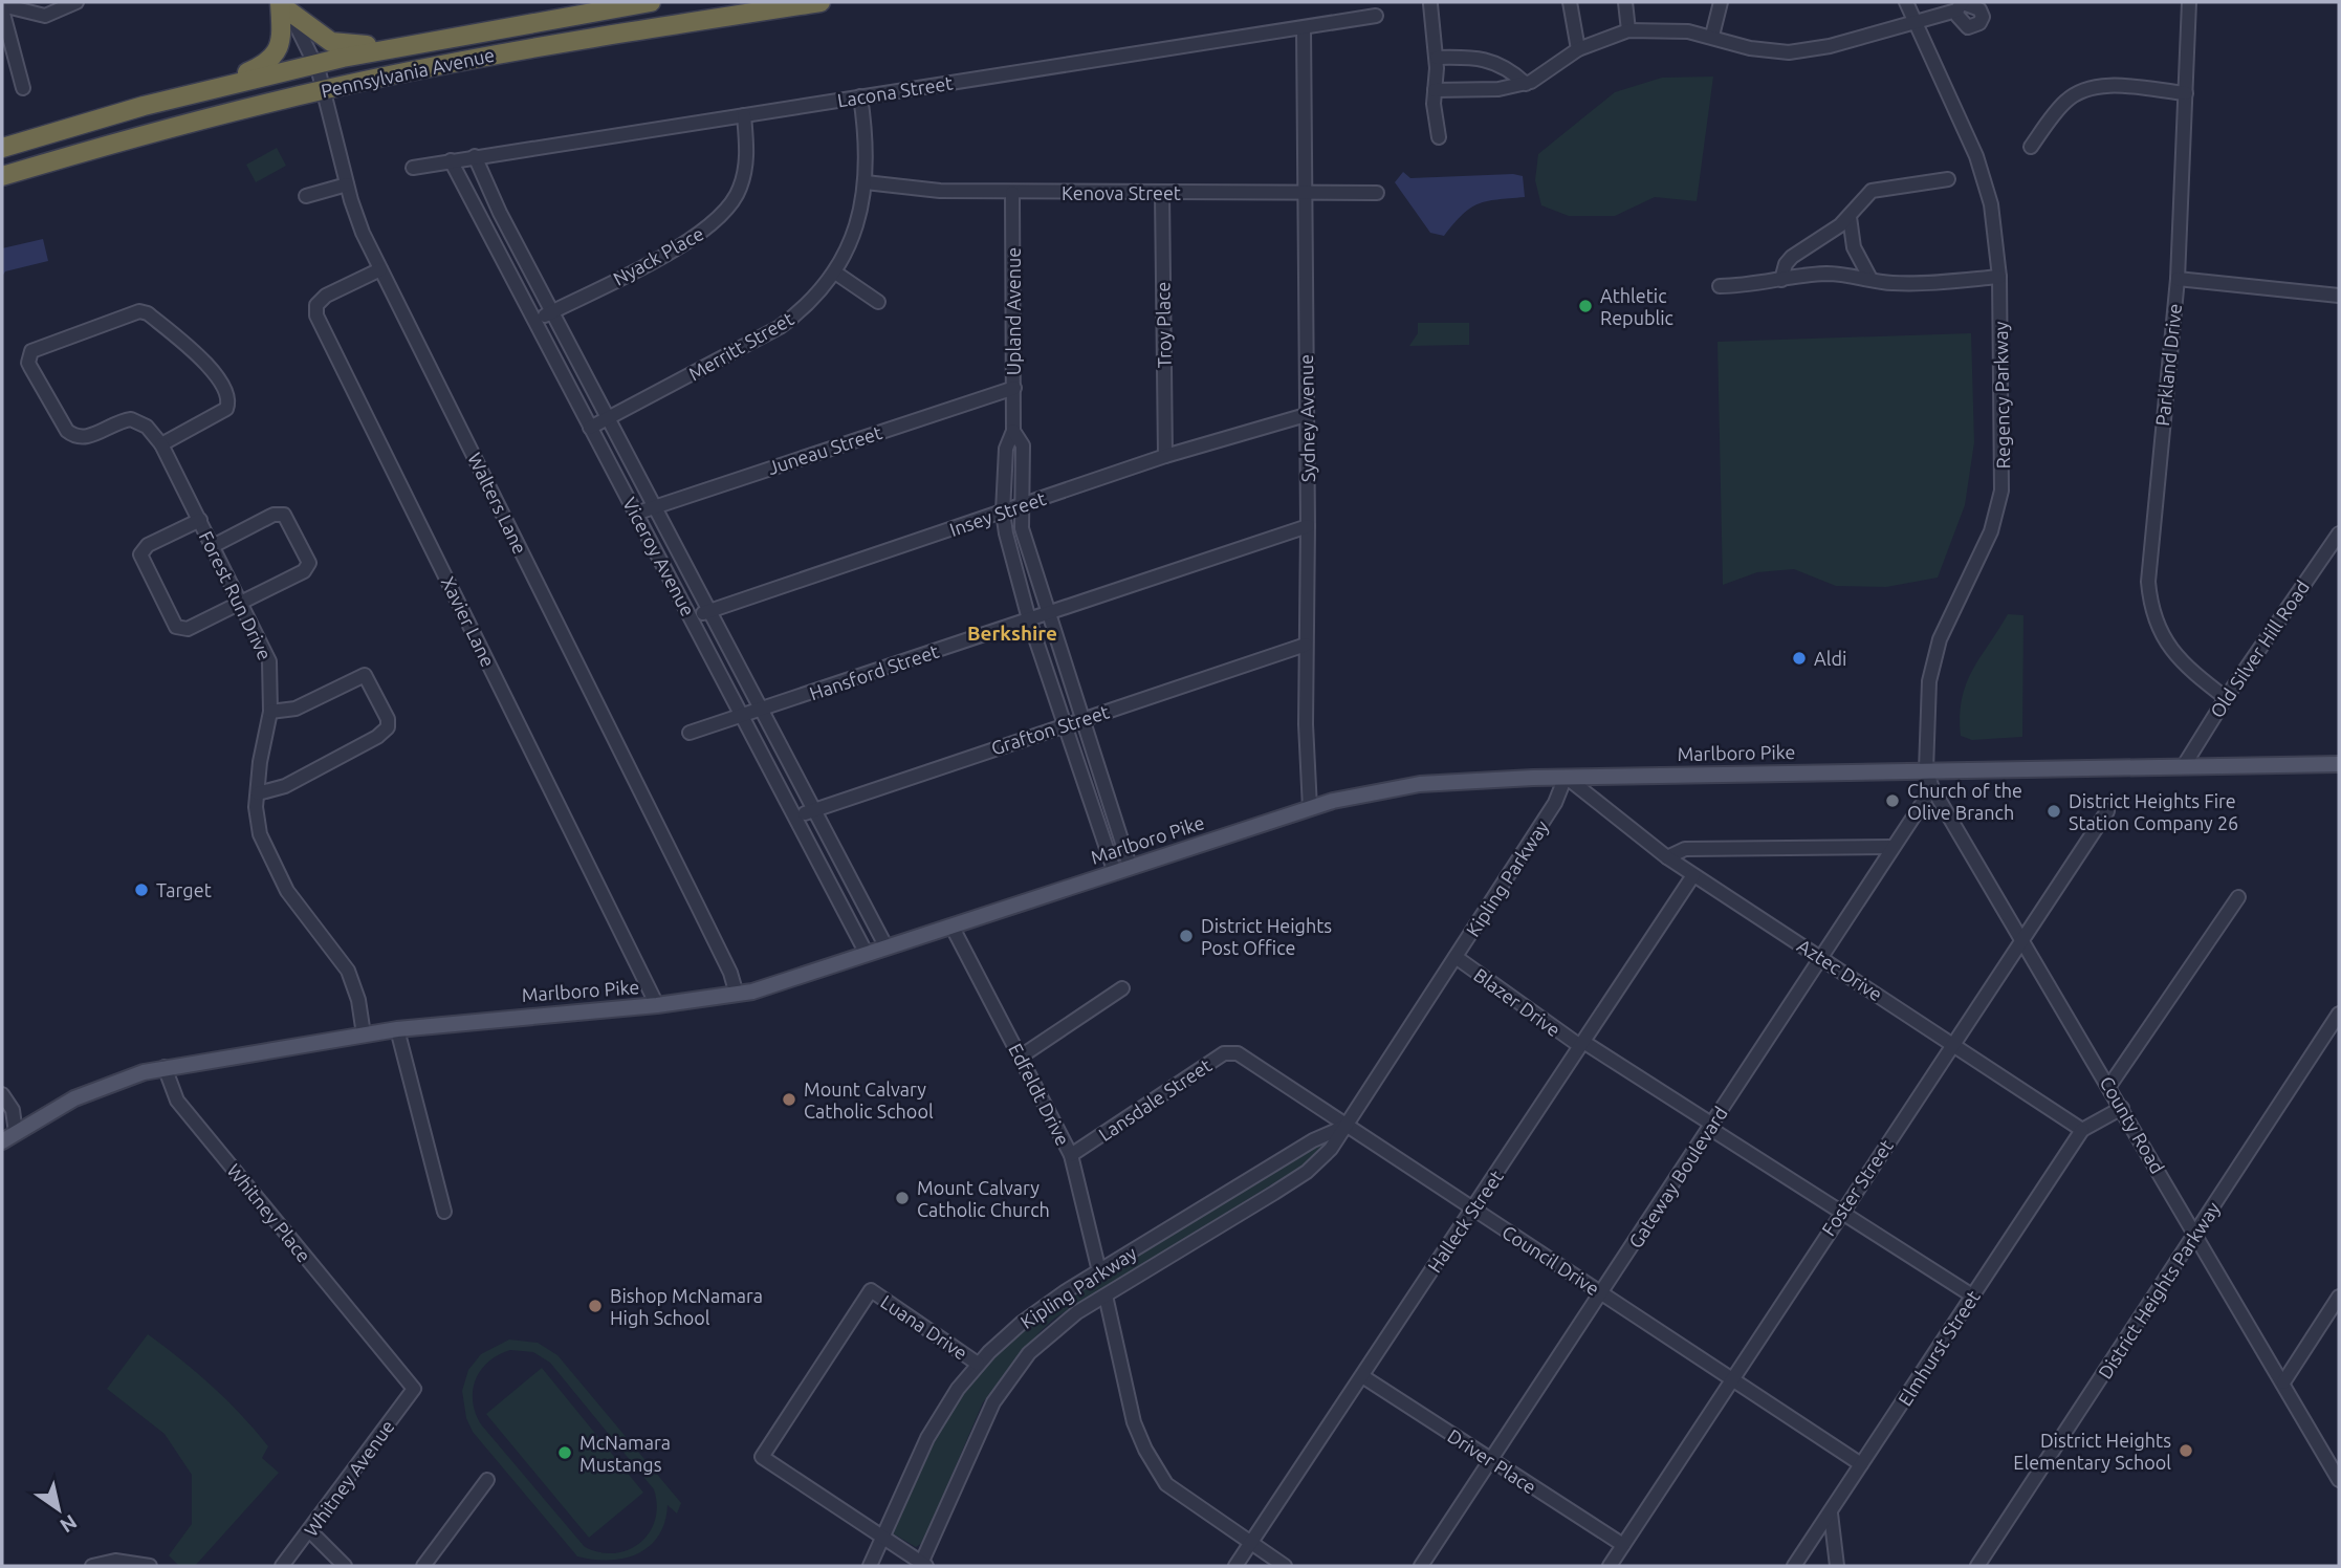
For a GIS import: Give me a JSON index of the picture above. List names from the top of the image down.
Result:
{
  "streets": {
    "highway": ["Pennsylvania Avenue"],
    "main road": ["Marlboro Pike"],
    "street": [
      "Lacona Street",
      "Kenova Street",
      "Nyack Place",
      "Upland Avenue",
      "Troy Place",
      "Merritt Street",
      "Parkland Drive",
      "Regency Parkway",
      "Sydney Avenue",
      "Juneau Street",
      "Walters Lane",
      "Insey Street",
      "Viceroy Avenue",
      "Forest Run Drive",
      "Xavier Lane",
      "Old Silver Hill Road",
      "Hansford Street",
      "Grafton Street",
      "Kipling Parkway",
      "Aztec Drive",
      "Blazer Drive",
      "Edfeldt Drive",
      "Lansdale Street",
      "County Road",
      "Gateway Boulevard",
      "Foster Street",
      "Whitney Place",
      "Halleck Street",
      "Council Drive",
      "District Heights Parkway",
      "Luana Drive",
      "Elmhurst Street",
      "Driver Place",
      "Whitney Avenue"
    ]
  },
  "crossings": [
    ["Pennsylvania Avenue", "Walters Lane"],
    ["Lacona Street", "Nyack Place"],
    ["Lacona Street", "Merritt Street"],
    ["Lacona Street", "Sydney Avenue"],
    ["Lacona Street", "Viceroy Avenue"],
    ["Kenova Street", "Upland Avenue"],
    ["Kenova Street", "Troy Place"],
    ["Kenova Street", "Merritt Street"],
    ["Kenova Street", "Sydney Avenue"],
    ["Nyack Place", "Viceroy Avenue"],
    ["Upland Avenue", "Juneau Street"],
    ["Upland Avenue", "Insey Street"],
    ["Upland Avenue", "Hansford Street"],
    ["Upland Avenue", "Grafton Street"],
    ["Upland Avenue", "Marlboro Pike"],
    ["Troy Place", "Insey Street"],
    ["Merritt Street", "Viceroy Avenue"],
    ["Parkland Drive", "Old Silver Hill Road"],
    ["Regency Parkway", "Marlboro Pike"],
    ["Regency Parkway", "County Road"],
    ["Sydney Avenue", "Insey Street"],
    ["Sydney Avenue", "Hansford Street"],
    ["Sydney Avenue", "Grafton Street"],
    ["Sydney Avenue", "Marlboro Pike"],
    ["Juneau Street", "Viceroy Avenue"],
    ["Walters Lane", "Xavier Lane"],
    ["Walters Lane", "Marlboro Pike"],
    ["Insey Street", "Viceroy Avenue"],
    ["Viceroy Avenue", "Hansford Street"],
    ["Viceroy Avenue", "Grafton Street"],
    ["Viceroy Avenue", "Marlboro Pike"],
    ["Forest Run Drive", "Marlboro Pike"],
    ["Xavier Lane", "Marlboro Pike"],
    ["Old Silver Hill Road", "Marlboro Pike"],
    ["Marlboro Pike", "Kipling Parkway"],
    ["Marlboro Pike", "Aztec Drive"],
    ["Marlboro Pike", "Edfeldt Drive"],
    ["Marlboro Pike", "County Road"],
    ["Marlboro Pike", "Whitney Place"],
    ["Kipling Parkway", "Aztec Drive"],
    ["Kipling Parkway", "Blazer Drive"],
    ["Kipling Parkway", "Edfeldt Drive"],
    ["Kipling Parkway", "Council Drive"],
    ["Kipling Parkway", "Luana Drive"],
    ["Aztec Drive", "Gateway Boulevard"],
    ["Aztec Drive", "Foster Street"],
    ["Aztec Drive", "Halleck Street"],
    ["Aztec Drive", "Elmhurst Street"],
    ["Blazer Drive", "Gateway Boulevard"],
    ["Blazer Drive", "Foster Street"],
    ["Blazer Drive", "Halleck Street"],
    ["Blazer Drive", "Elmhurst Street"],
    ["Edfeldt Drive", "Lansdale Street"],
    ["Lansdale Street", "Council Drive"],
    ["County Road", "Gateway Boulevard"],
    ["County Road", "Foster Street"],
    ["County Road", "District Heights Parkway"],
    ["Gateway Boulevard", "Council Drive"],
    ["Gateway Boulevard", "Driver Place"],
    ["Foster Street", "Council Drive"],
    ["Foster Street", "Driver Place"],
    ["Whitney Place", "Whitney Avenue"],
    ["Halleck Street", "Council Drive"],
    ["Halleck Street", "Driver Place"],
    ["Council Drive", "Elmhurst Street"]
  ],
  "districts": ["Berkshire"],
  "places": [
    "Athletic Republic",
    "Aldi",
    "Church of the Olive Branch",
    "District Heights Fire Station Company 26",
    "Target",
    "District Heights Post Office",
    "Mount Calvary Catholic School",
    "Mount Calvary Catholic Church",
    "Bishop McNamara High School",
    "District Heights Elementary School",
    "McNamara Mustangs"
  ],
  "north": "bottom right"
}
